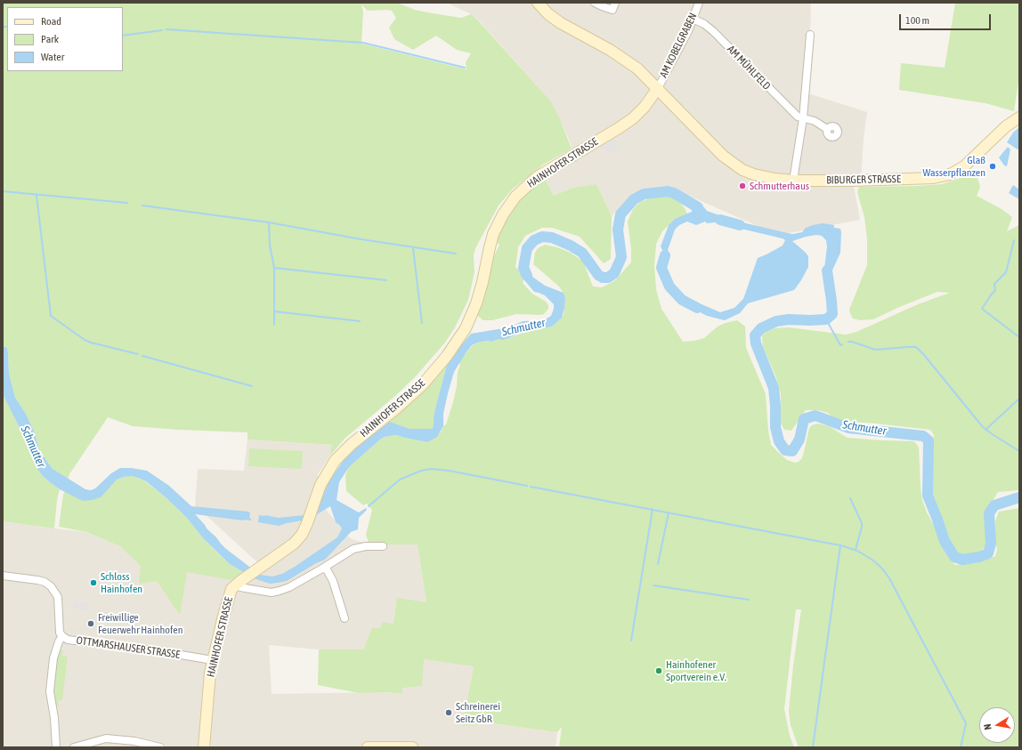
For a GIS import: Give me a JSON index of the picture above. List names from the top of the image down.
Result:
{
  "streets": {
    "street": [
      "AM KOBELGRABEN",
      "AM MÜHLFELD",
      "HAINHOFER STRASSE",
      "BIBURGER STRASSE",
      "OTTMARSHAUSER STRASSE"
    ]
  },
  "crossings": [
    ["AM KOBELGRABEN", "AM MÜHLFELD"],
    ["AM KOBELGRABEN", "HAINHOFER STRASSE"],
    ["AM KOBELGRABEN", "BIBURGER STRASSE"],
    ["HAINHOFER STRASSE", "BIBURGER STRASSE"],
    ["HAINHOFER STRASSE", "OTTMARSHAUSER STRASSE"]
  ],
  "water": ["Schmutter"],
  "places": [
    "Glaß Wasserpflanzen",
    "Schmutterhaus",
    "Schloss Hainhofen",
    "Freiwillige Feuerwehr Hainhofen",
    "Hainhofener Sportverein e.V.",
    "Schreinerei Seitz GbR"
  ],
  "legend": ["Road", "Park", "Water"],
  "scale_bar": "100 m",
  "north": "left"
}
